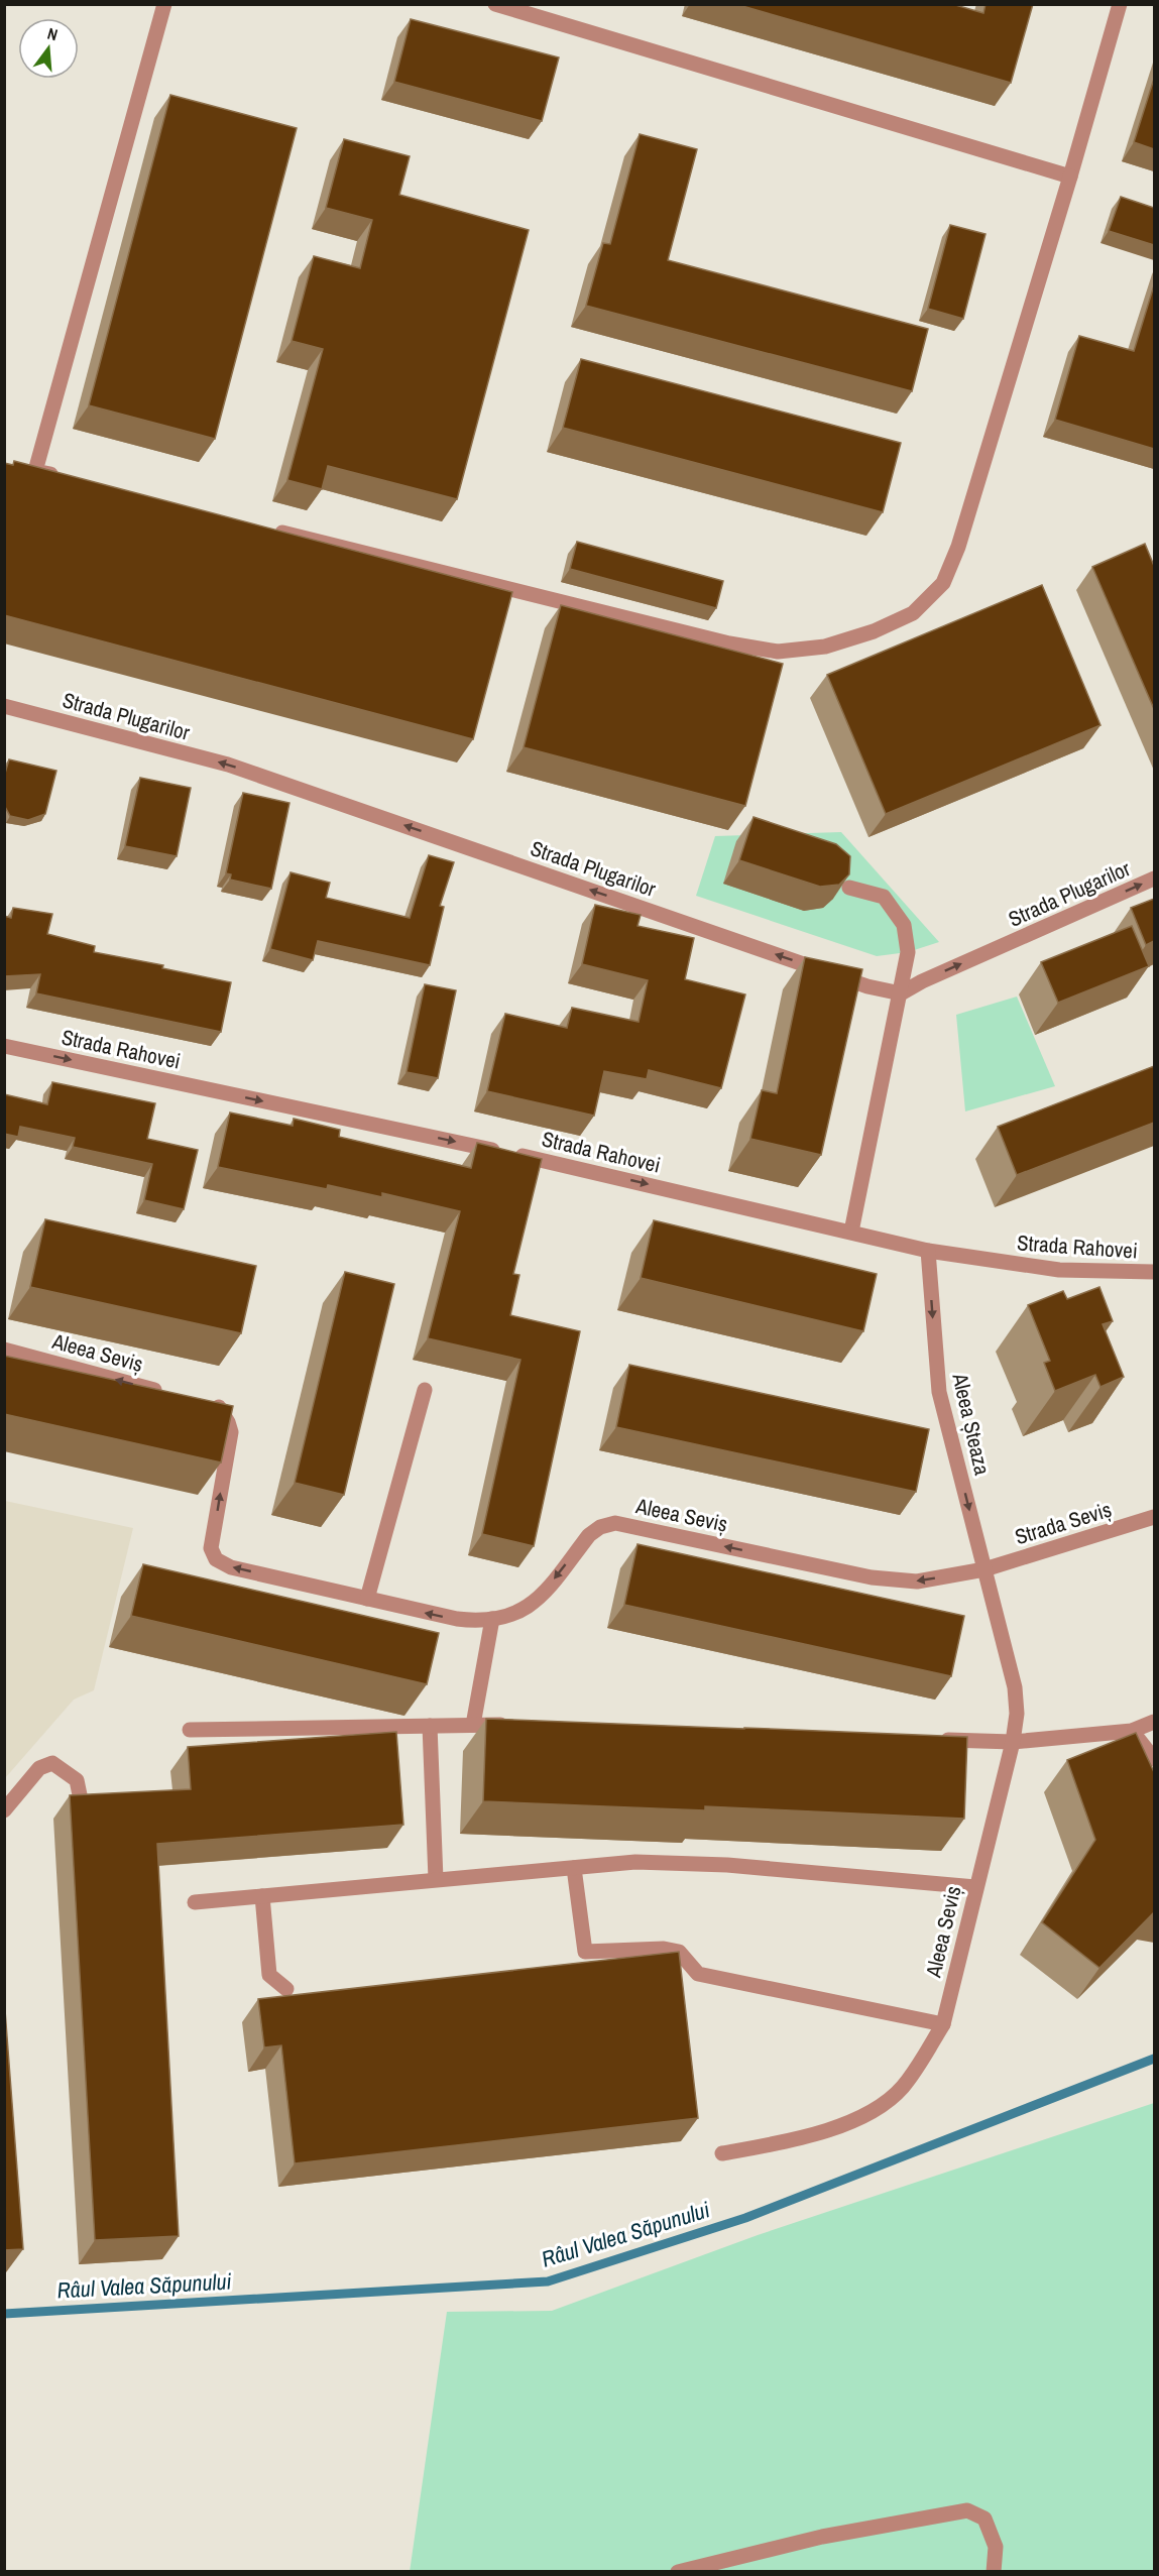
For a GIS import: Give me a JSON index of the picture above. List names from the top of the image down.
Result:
{
  "streets": {
    "street": [
      "Strada Plugarilor",
      "Strada Rahovei",
      "Aleea Seviș",
      "Aleea Șteaza",
      "Strada Seviș"
    ]
  },
  "crossings": [
    ["Strada Rahovei", "Aleea Șteaza"],
    ["Aleea Seviș", "Aleea Șteaza"],
    ["Aleea Seviș", "Strada Seviș"],
    ["Aleea Șteaza", "Strada Seviș"]
  ],
  "one_way": ["Strada Rahovei", "Aleea Seviș", "Aleea Șteaza"],
  "water": ["Râul Valea Săpunului"],
  "north": "top"
}
